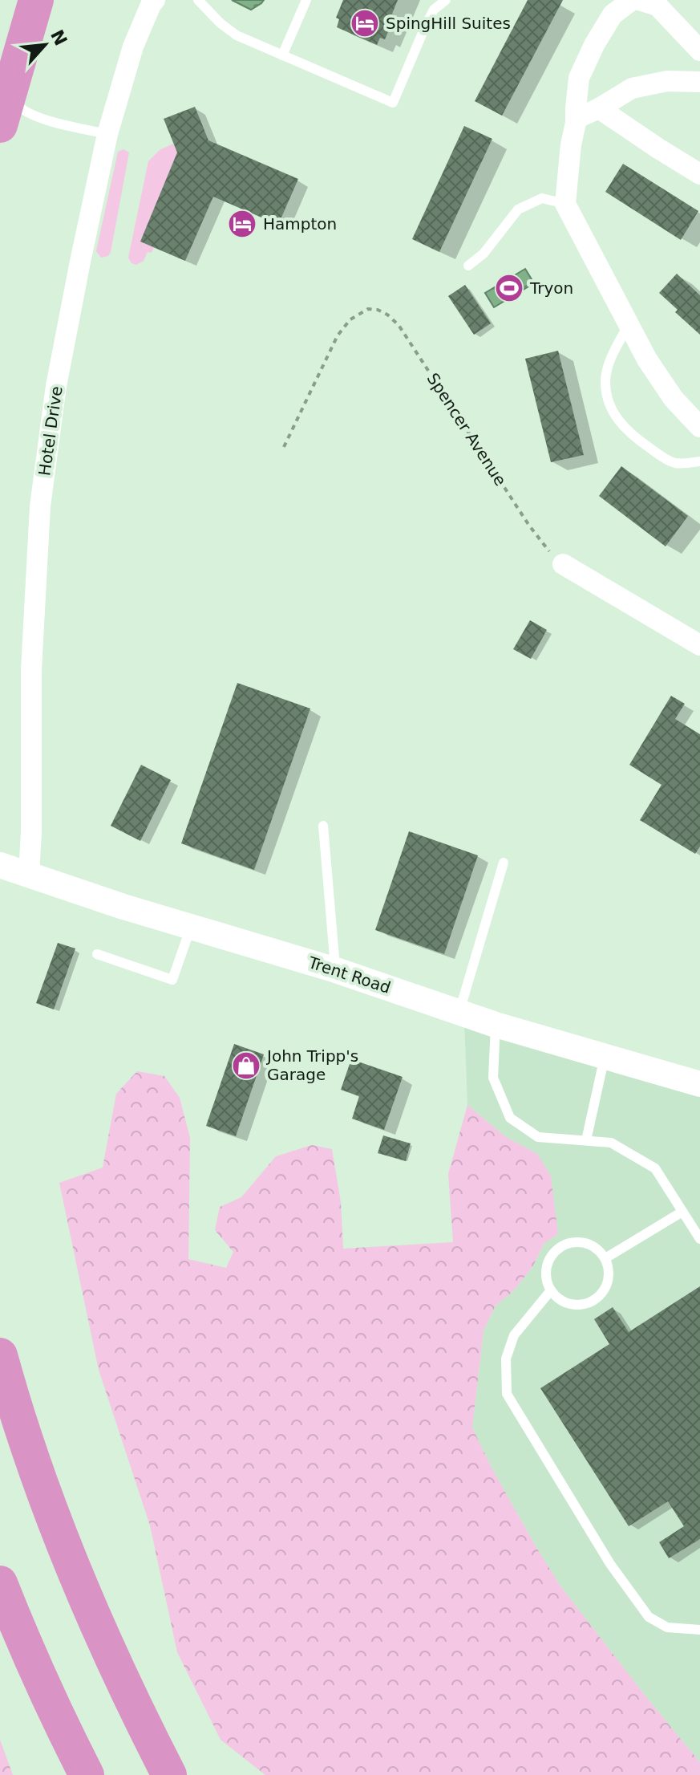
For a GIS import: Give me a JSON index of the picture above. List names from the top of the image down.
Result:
{
  "streets": {
    "street": ["Hotel Drive", "Trent Road"],
    "path": ["Spencer Avenue"]
  },
  "crossings": [
    ["Hotel Drive", "Trent Road"]
  ],
  "places": {
    "hotel": ["SpingHill Suites", "Hampton"],
    "sports": ["Tryon"],
    "shop": ["John Tripp's Garage"]
  },
  "north": "top right"
}
